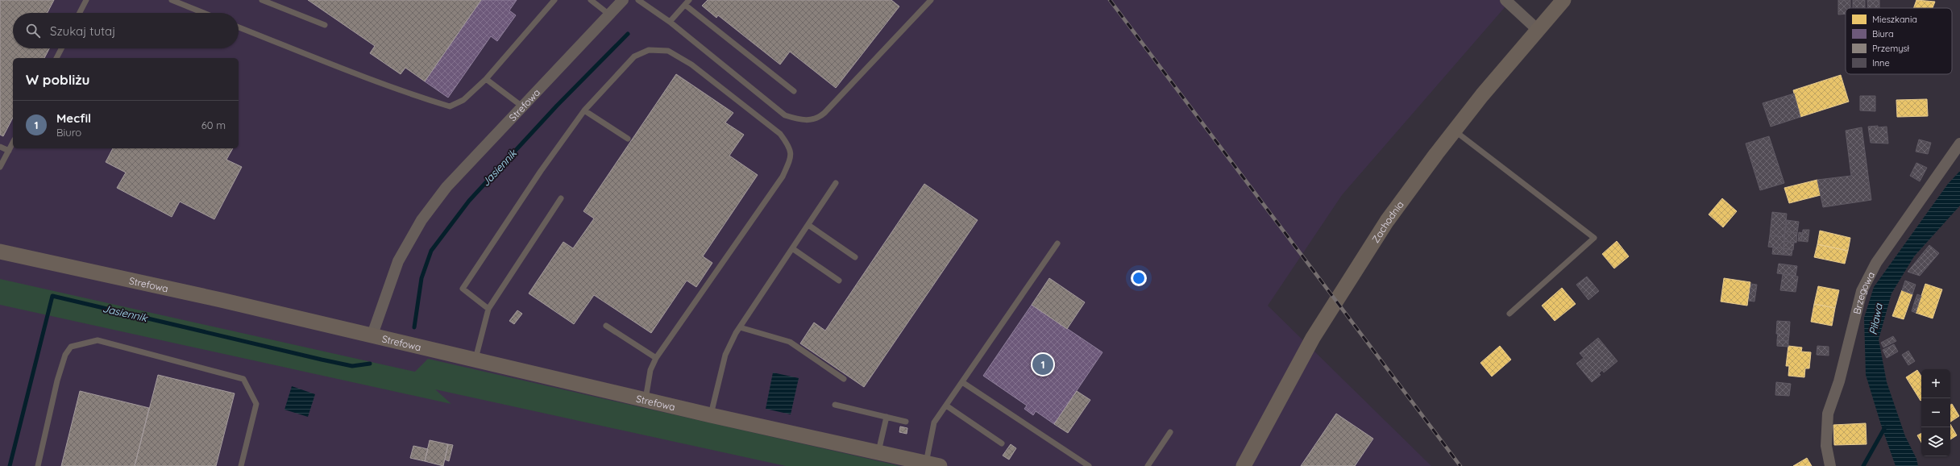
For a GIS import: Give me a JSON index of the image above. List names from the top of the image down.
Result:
{
  "streets": {
    "street": ["Strefowa", "Zachodnia", "Brzegowa"]
  },
  "water": ["Jasiennik", "Piława"],
  "legend": [
    "Mieszkania",
    "Biura",
    "Przemysł",
    "Inne"
  ],
  "page": {
    "search": "Szukaj tutaj",
    "heading": "W pobliżu",
    "list": [
      {
        "mark": "1",
        "name": "Mecfil",
        "note": "Biuro",
        "value": "60 m"
      }
    ],
    "pins": "1",
    "map_buttons": ["+", "−"]
  }
}
